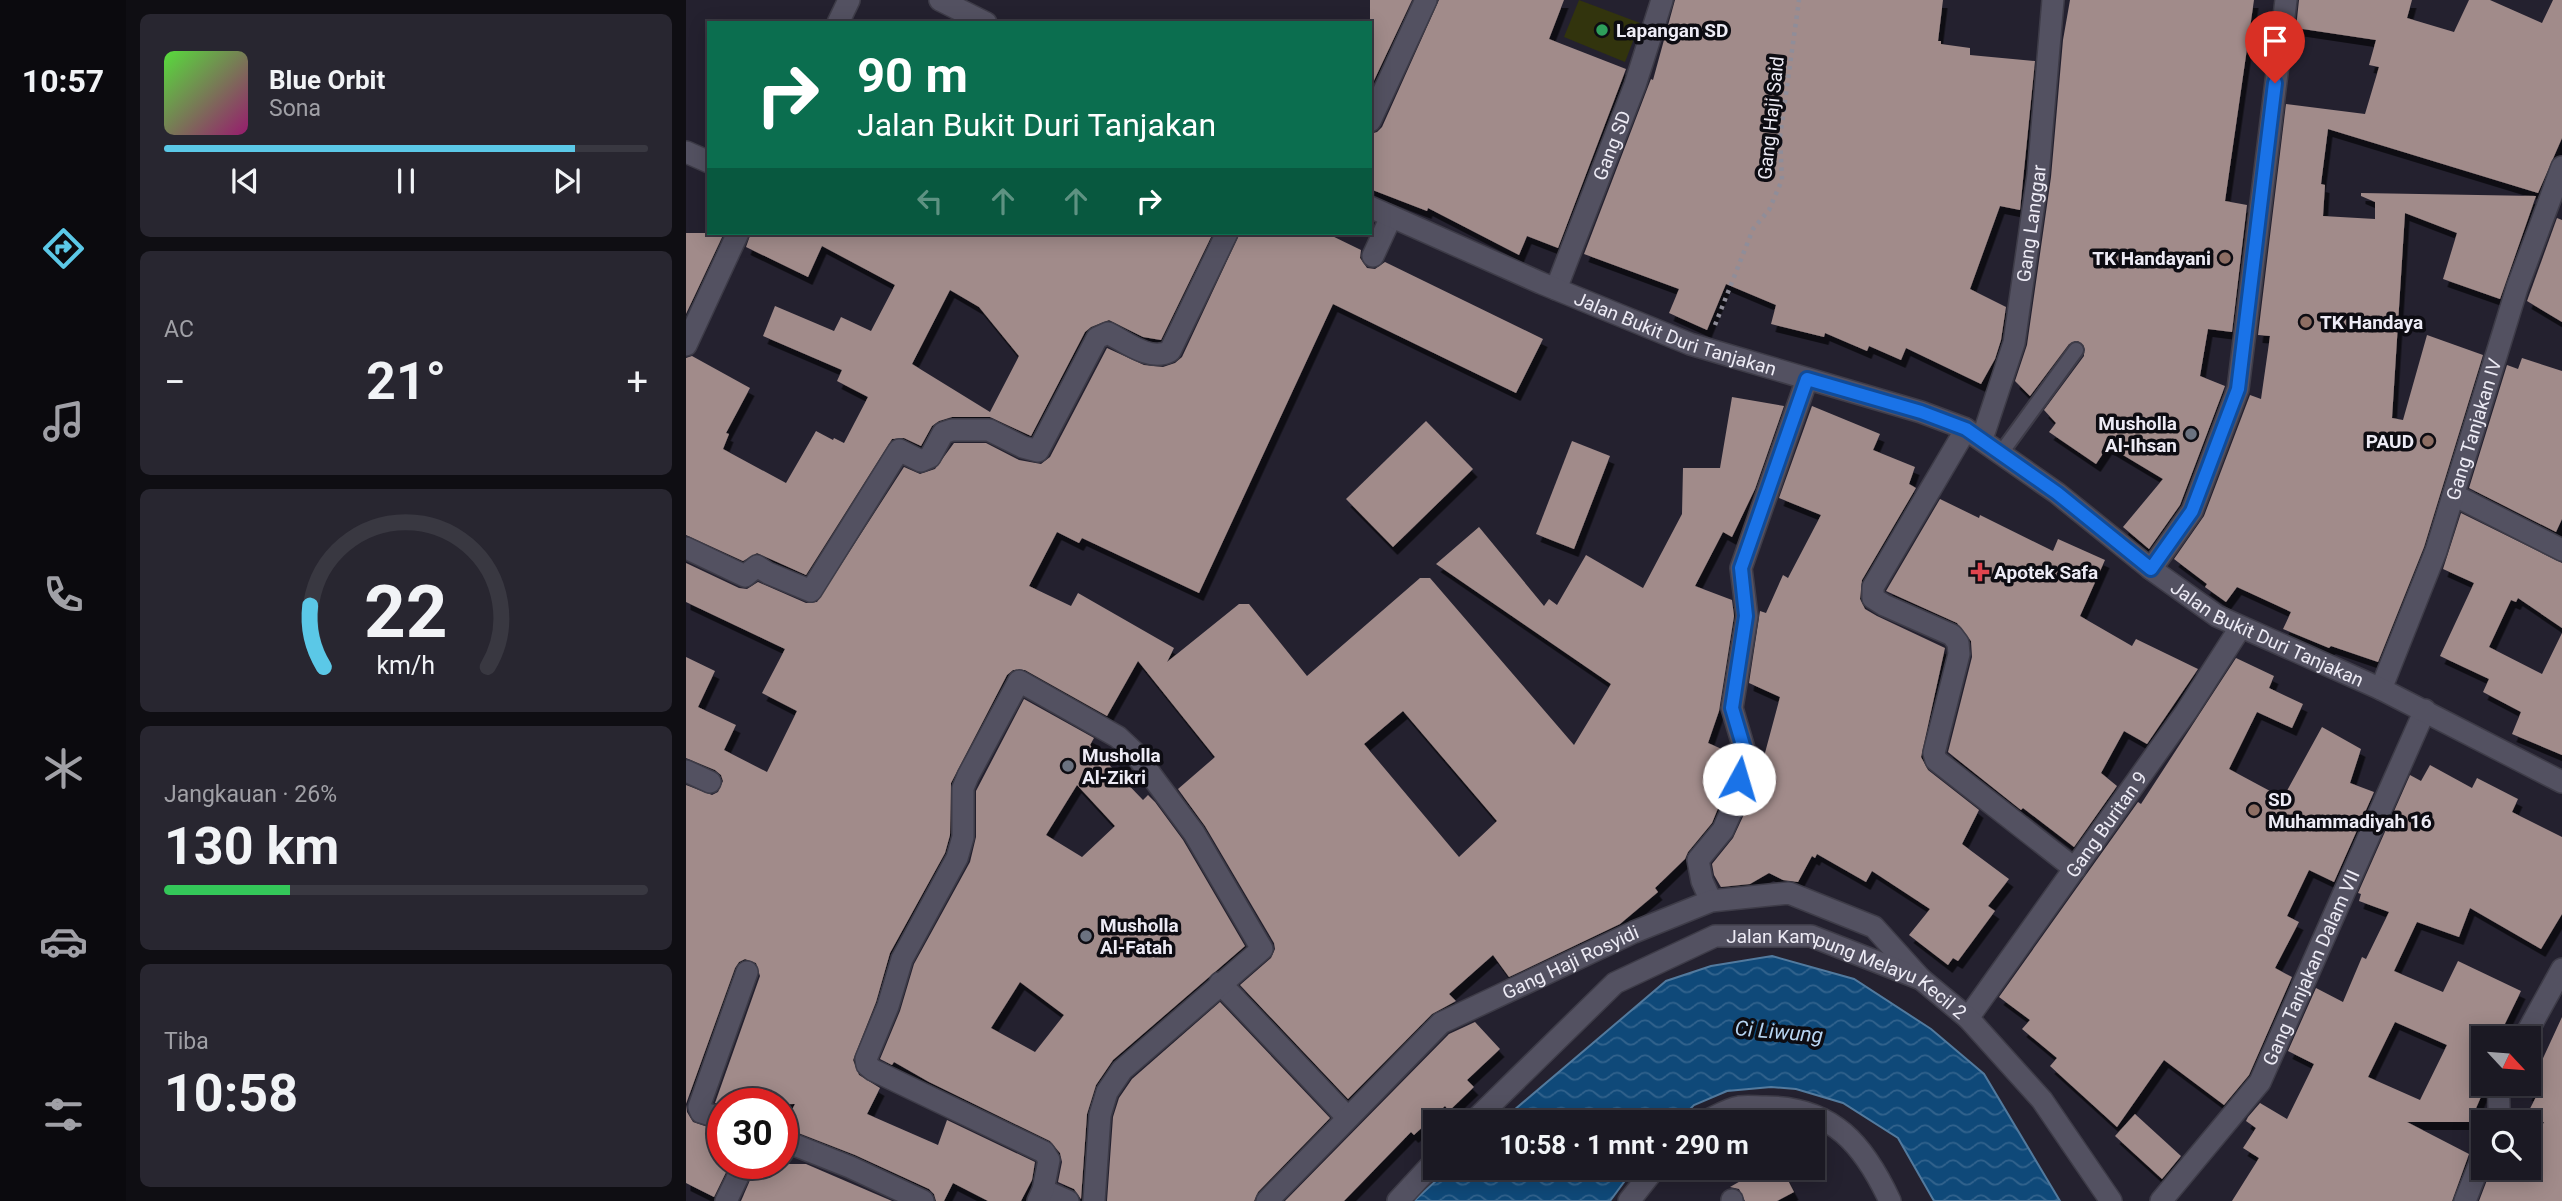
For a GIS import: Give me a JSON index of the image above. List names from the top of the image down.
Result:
{
  "streets": {
    "street": [
      "Gang SD",
      "Gang Langgar",
      "Jalan Bukit Duri Tanjakan",
      "Gang Tanjakan IV",
      "Gang Buritan 9",
      "Gang Haji Rosyidi",
      "Gang Tanjakan Dalam VII",
      "Jalan Kampung Melayu Kecil 2"
    ],
    "path": ["Gang Haji Said"]
  },
  "crossings": [
    ["Gang Haji Said", "Jalan Bukit Duri Tanjakan"],
    ["Gang SD", "Jalan Bukit Duri Tanjakan"],
    ["Gang Langgar", "Jalan Bukit Duri Tanjakan"],
    ["Gang Langgar", "Gang Buritan 9"],
    ["Jalan Bukit Duri Tanjakan", "Gang Tanjakan IV"],
    ["Jalan Bukit Duri Tanjakan", "Gang Buritan 9"],
    ["Jalan Bukit Duri Tanjakan", "Gang Tanjakan Dalam VII"],
    ["Gang Buritan 9", "Jalan Kampung Melayu Kecil 2"],
    ["Gang Haji Rosyidi", "Jalan Kampung Melayu Kecil 2"]
  ],
  "water": ["Ci Liwung"],
  "places": {
    "other": [
      "Lapangan SD",
      "TK Handayani",
      "TK Handaya",
      "Musholla Al-Ihsan",
      "PAUD",
      "Musholla Al-Zikri",
      "SD Muhammadiyah 16",
      "Musholla Al-Fatah"
    ],
    "health": ["Apotek Safa"]
  },
  "north": "bottom right",
  "page": {
    "tabs": "10:57",
    "turn": ["90 m", "Jalan Bukit Duri Tanjakan"],
    "song": ["Blue Orbit", "Sona"],
    "tile": [
      "AC",
      ["Jangkauan · 26%", "130 km"],
      ["Tiba", "10:58"]
    ],
    "heat": ["−", "21°", "+"],
    "limit": "30",
    "trip": "10:58 · 1 mnt · 290 m",
    "gauge": ["22", "km/h"]
  }
}
